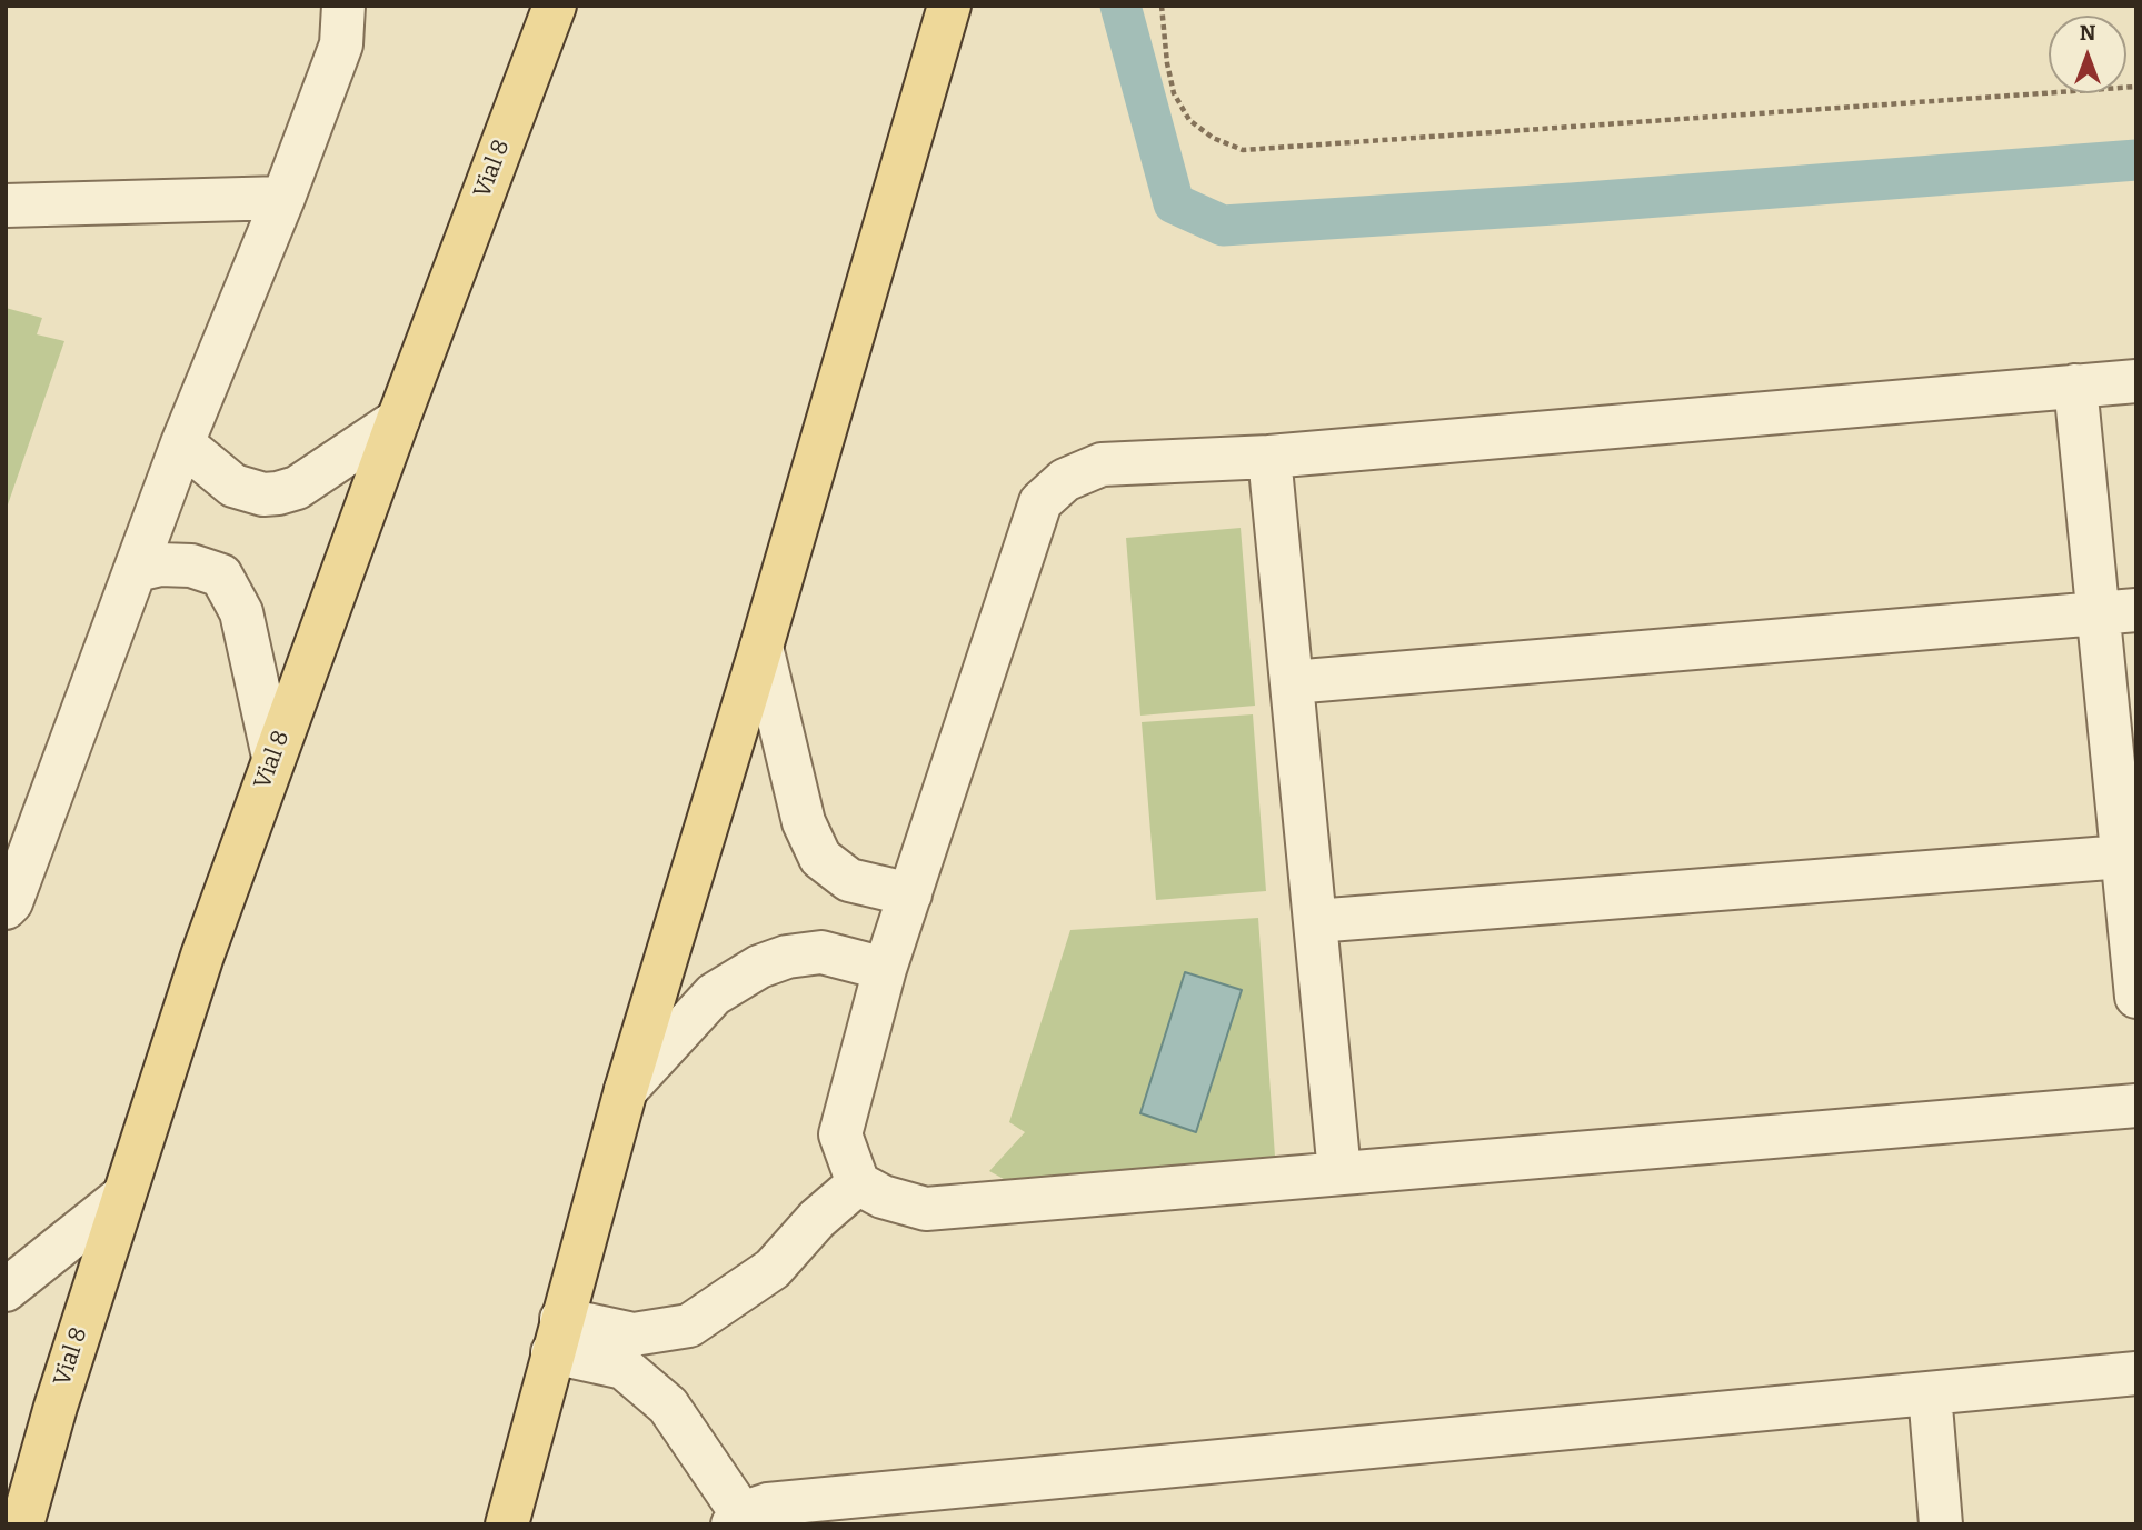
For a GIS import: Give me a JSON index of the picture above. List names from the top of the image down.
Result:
{
  "streets": {
    "main road": ["Vial 8"]
  },
  "north": "top"
}
